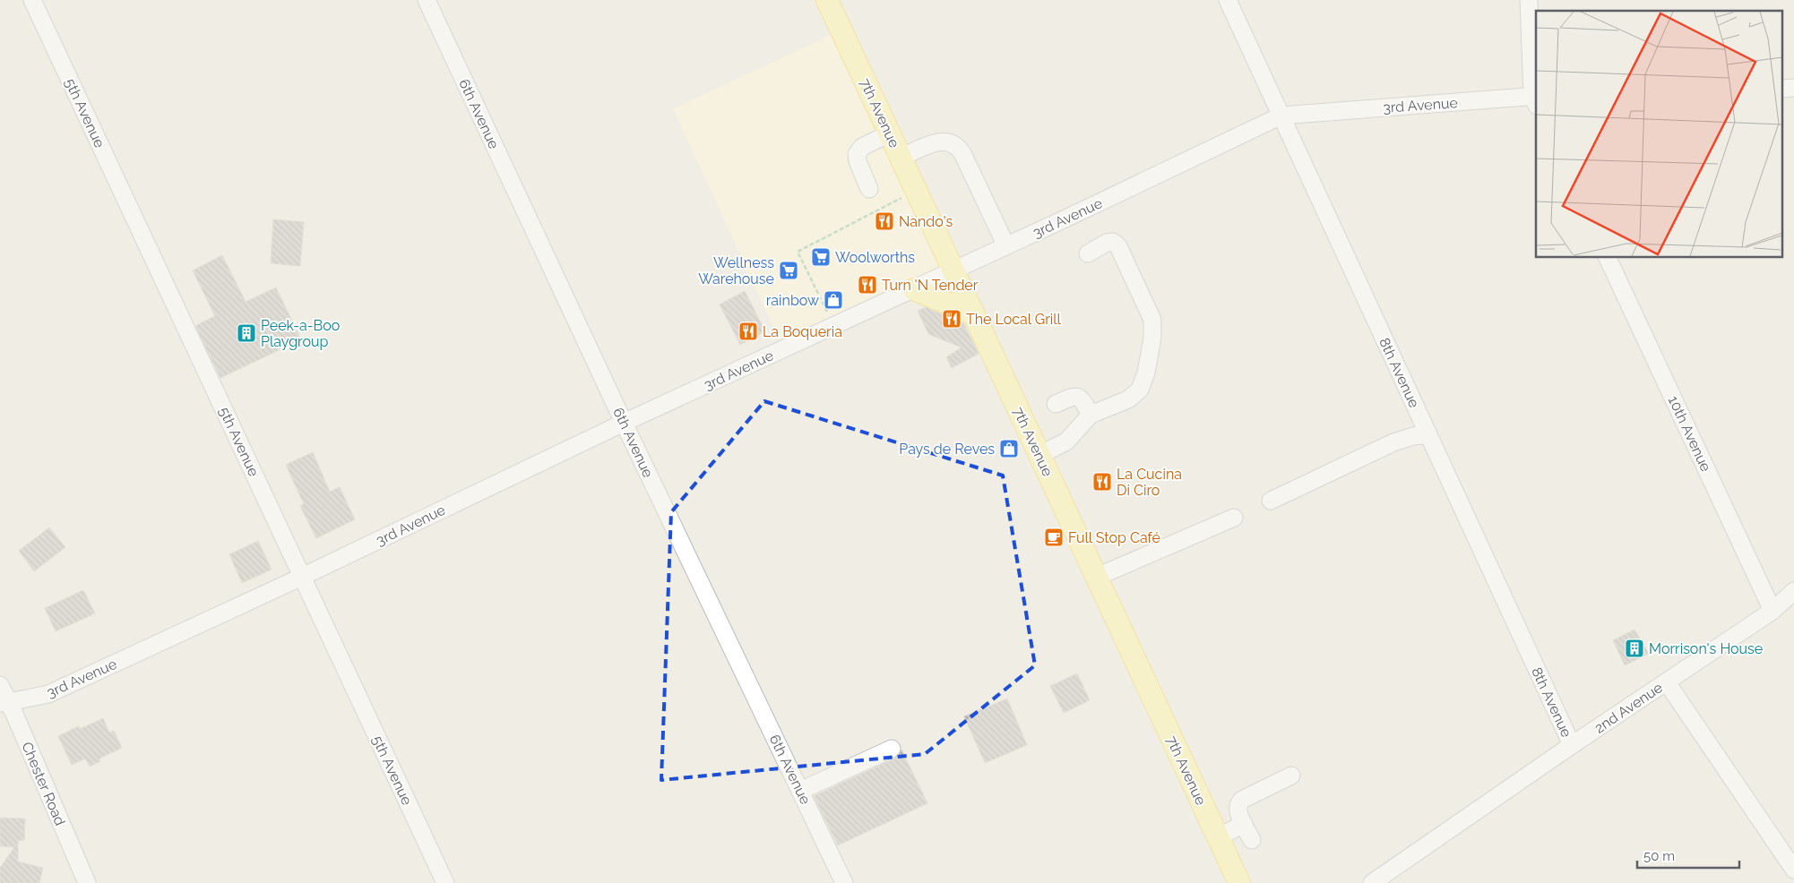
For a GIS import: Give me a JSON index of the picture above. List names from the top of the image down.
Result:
{
  "streets": {
    "main road": ["7th Avenue"],
    "street": [
      "3rd Avenue",
      "5th Avenue",
      "6th Avenue",
      "8th Avenue",
      "10th Avenue",
      "2nd Avenue",
      "Chester Road"
    ]
  },
  "crossings": [
    ["3rd Avenue", "5th Avenue"],
    ["3rd Avenue", "7th Avenue"],
    ["3rd Avenue", "6th Avenue"],
    ["3rd Avenue", "8th Avenue"],
    ["3rd Avenue", "Chester Road"],
    ["8th Avenue", "2nd Avenue"],
    ["10th Avenue", "2nd Avenue"]
  ],
  "places": {
    "restaurant": [
      "Nando's",
      "Turn 'N Tender",
      "The Local Grill",
      "La Boqueria",
      "La Cucina Di Ciro"
    ],
    "supermarket": ["Woolworths", "Wellness Warehouse"],
    "shop": ["rainbow", "Pays de Reves"],
    "building": ["Peek-a-Boo Playgroup", "Morrison's House"],
    "cafe": ["Full Stop Café"]
  },
  "scale_bar": "50 m"
}
